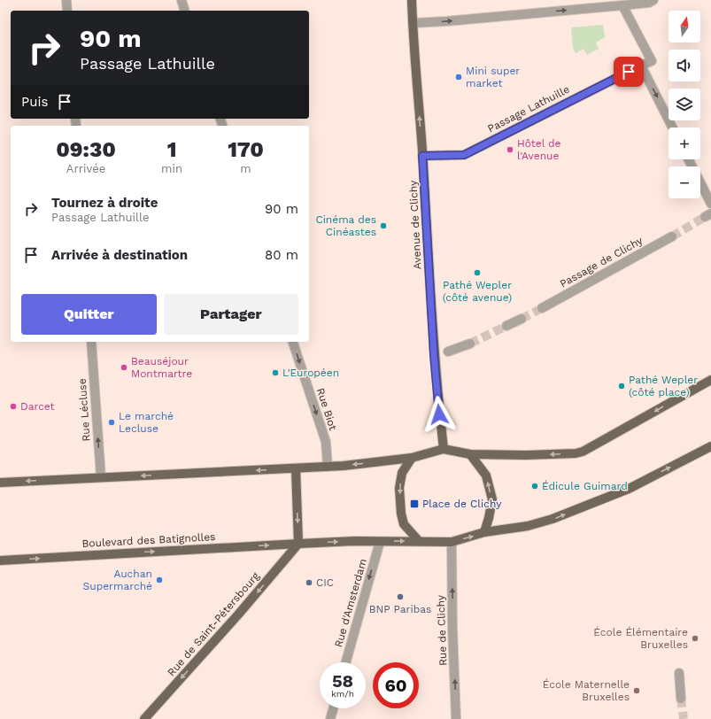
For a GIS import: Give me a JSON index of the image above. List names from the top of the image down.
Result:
{
  "streets": {
    "main road": ["Avenue de Clichy", "Boulevard des Batignolles", "Rue de Saint-Pétersbourg"],
    "street": [
      "Passage Lathuille",
      "Passage de Clichy",
      "Rue Biot",
      "Rue Lécluse",
      "Rue d'Amsterdam",
      "Rue de Clichy"
    ]
  },
  "crossings": [
    ["Passage Lathuille", "Avenue de Clichy"],
    ["Avenue de Clichy", "Rue de Clichy"],
    ["Boulevard des Batignolles", "Rue de Saint-Pétersbourg"]
  ],
  "one_way": [
    "Rue Biot",
    "Rue Lécluse",
    "Rue d'Amsterdam",
    "Rue de Saint-Pétersbourg",
    "Rue de Clichy"
  ],
  "places": {
    "other": [
      "Mini super market",
      "Hôtel de l'Avenue",
      "Cinéma des Cinéastes",
      "Pathé Wepler (côté avenue)",
      "Beauséjour Montmartre",
      "L'Européen",
      "Pathé Wepler (côté place)",
      "Darcet",
      "Le marché Lecluse",
      "Édicule Guimard",
      "Auchan Supermarché",
      "CIC",
      "BNP Paribas",
      "École Élémentaire Bruxelles",
      "École Maternelle Bruxelles"
    ],
    "transit": ["Place de Clichy"]
  },
  "north": "top",
  "page": {
    "map_buttons": ["+", "−"],
    "turn": ["90 m", "Passage Lathuille"],
    "then": "Puis",
    "eta": [
      "09:30",
      "Arrivée",
      "1",
      "min",
      "170",
      "m"
    ],
    "list": [
      {
        "name": "Tournez à droite",
        "note": "Passage Lathuille",
        "value": "90 m"
      },
      {
        "name": "Arrivée à destination",
        "value": "80 m"
      }
    ],
    "buttons": ["Quitter", "Partager"],
    "speed": "58 km/h",
    "limit": "60"
  }
}
